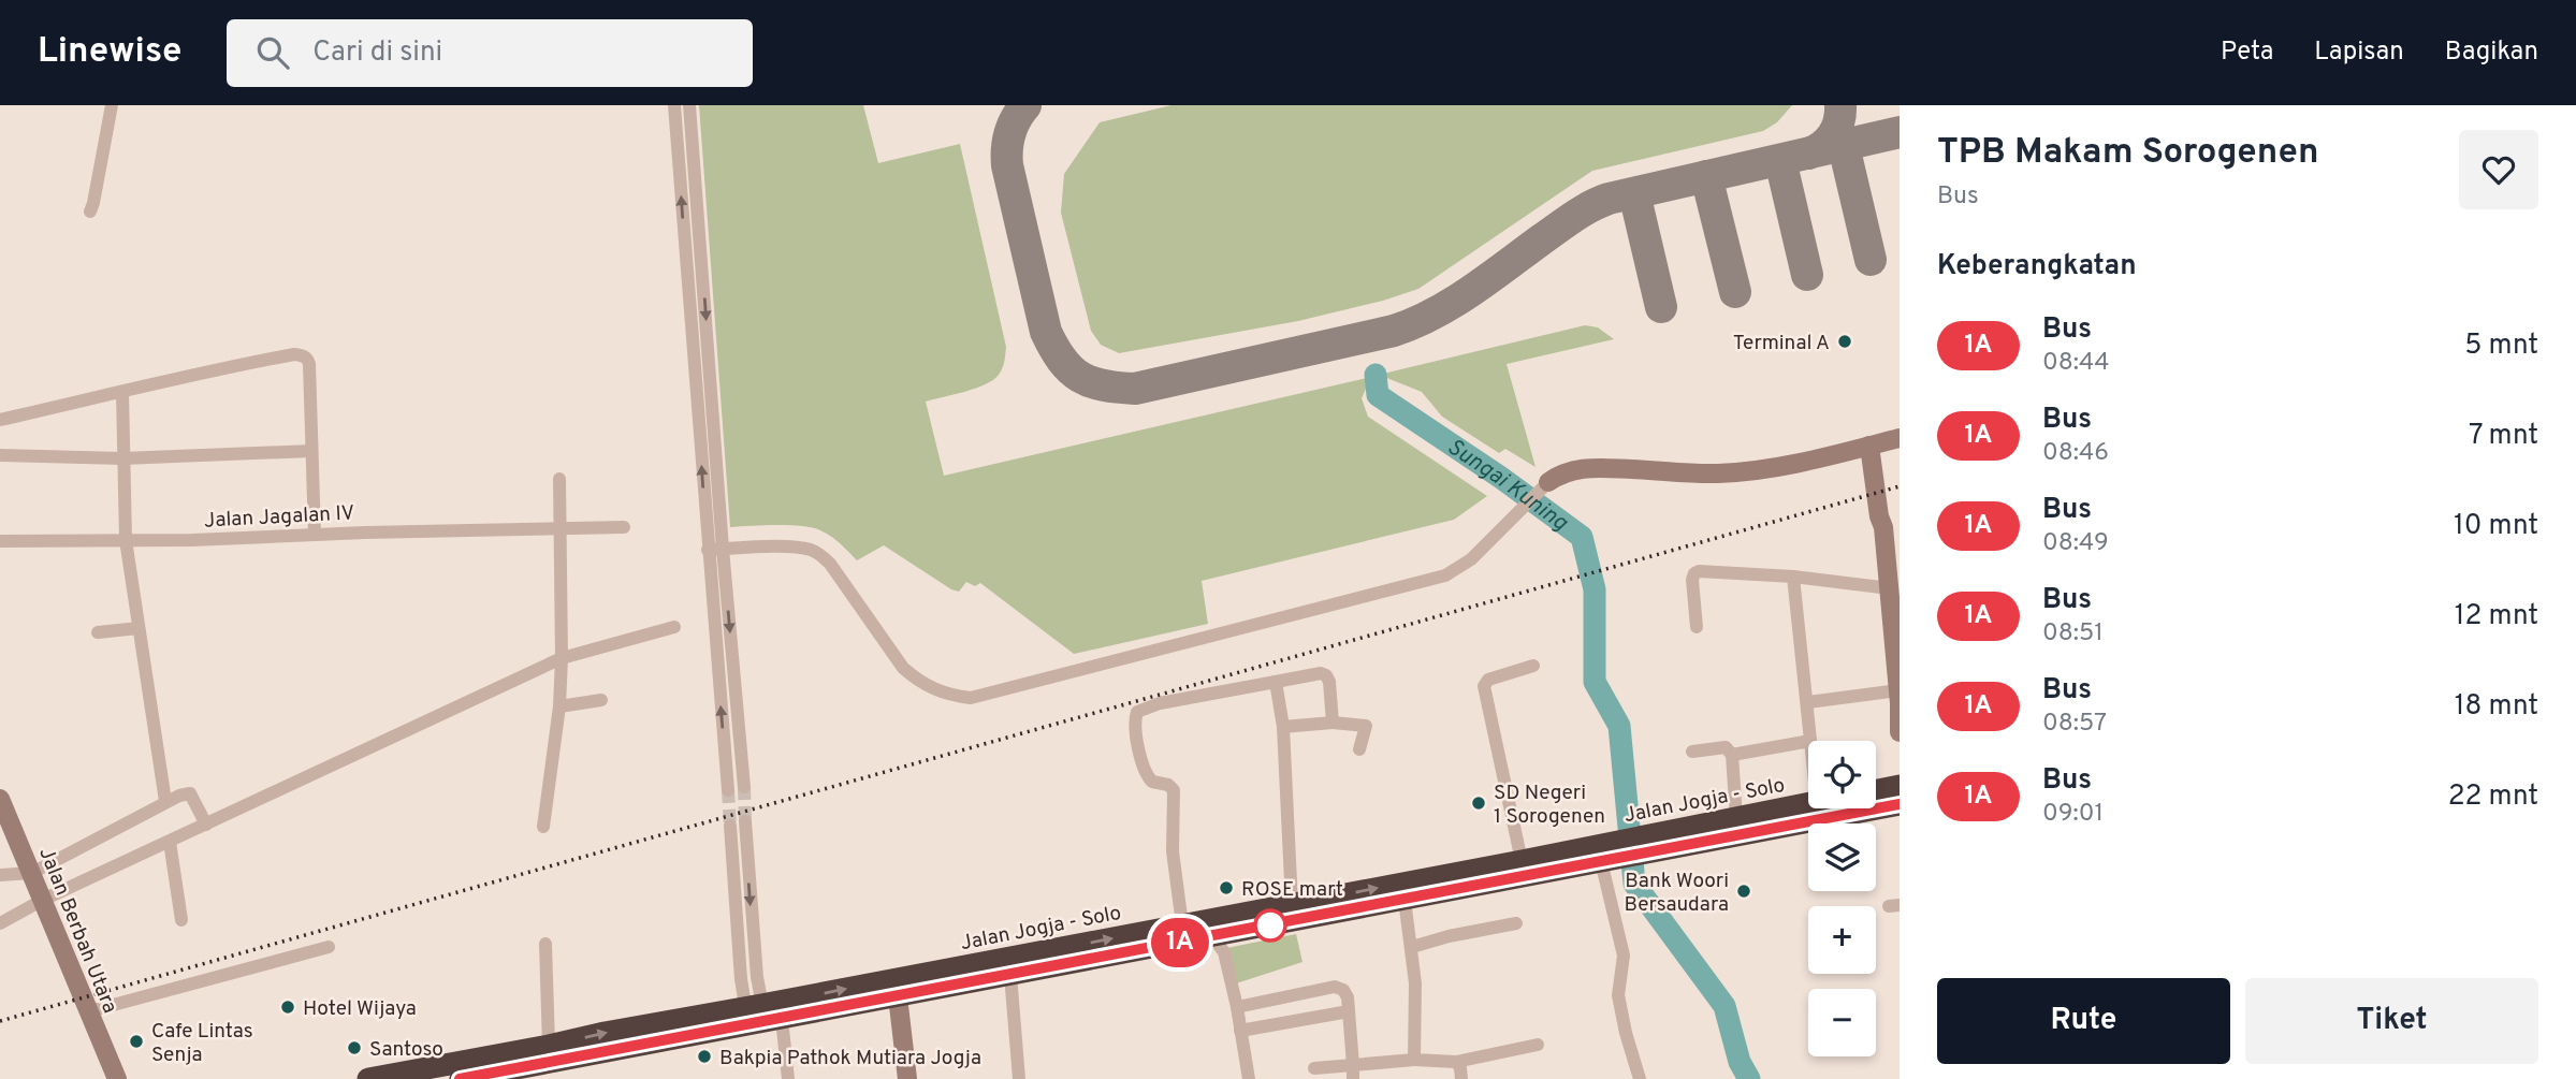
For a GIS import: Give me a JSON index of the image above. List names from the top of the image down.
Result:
{
  "streets": {
    "highway": ["Jalan Jogja - Solo"],
    "street": ["Jalan Jagalan IV", "Jalan Berbah Utara"]
  },
  "water": ["Sungai Kuning"],
  "places": [
    "Terminal A",
    "SD Negeri 1 Sorogenen",
    "ROSE mart",
    "Bank Woori Bersaudara",
    "Hotel Wijaya",
    "Cafe Lintas Senja",
    "Santoso",
    "Bakpia Pathok Mutiara Jogja"
  ],
  "lines": ["bus line 1A"],
  "page": {
    "header": "Linewise",
    "search": "Cari di sini",
    "nav": ["Peta", "Lapisan", "Bagikan"],
    "on_map": "1A",
    "heading": [
      ["TPB Makam Sorogenen", "Bus"],
      "Keberangkatan"
    ],
    "list": [
      {
        "mark": "1A",
        "name": "Bus",
        "note": "08:44",
        "value": "5 mnt"
      },
      {
        "mark": "1A",
        "name": "Bus",
        "note": "08:46",
        "value": "7 mnt"
      },
      {
        "mark": "1A",
        "name": "Bus",
        "note": "08:49",
        "value": "10 mnt"
      },
      {
        "mark": "1A",
        "name": "Bus",
        "note": "08:51",
        "value": "12 mnt"
      },
      {
        "mark": "1A",
        "name": "Bus",
        "note": "08:57",
        "value": "18 mnt"
      },
      {
        "mark": "1A",
        "name": "Bus",
        "note": "09:01",
        "value": "22 mnt"
      }
    ],
    "map_buttons": ["+", "−"],
    "buttons": ["Rute", "Tiket"]
  }
}
